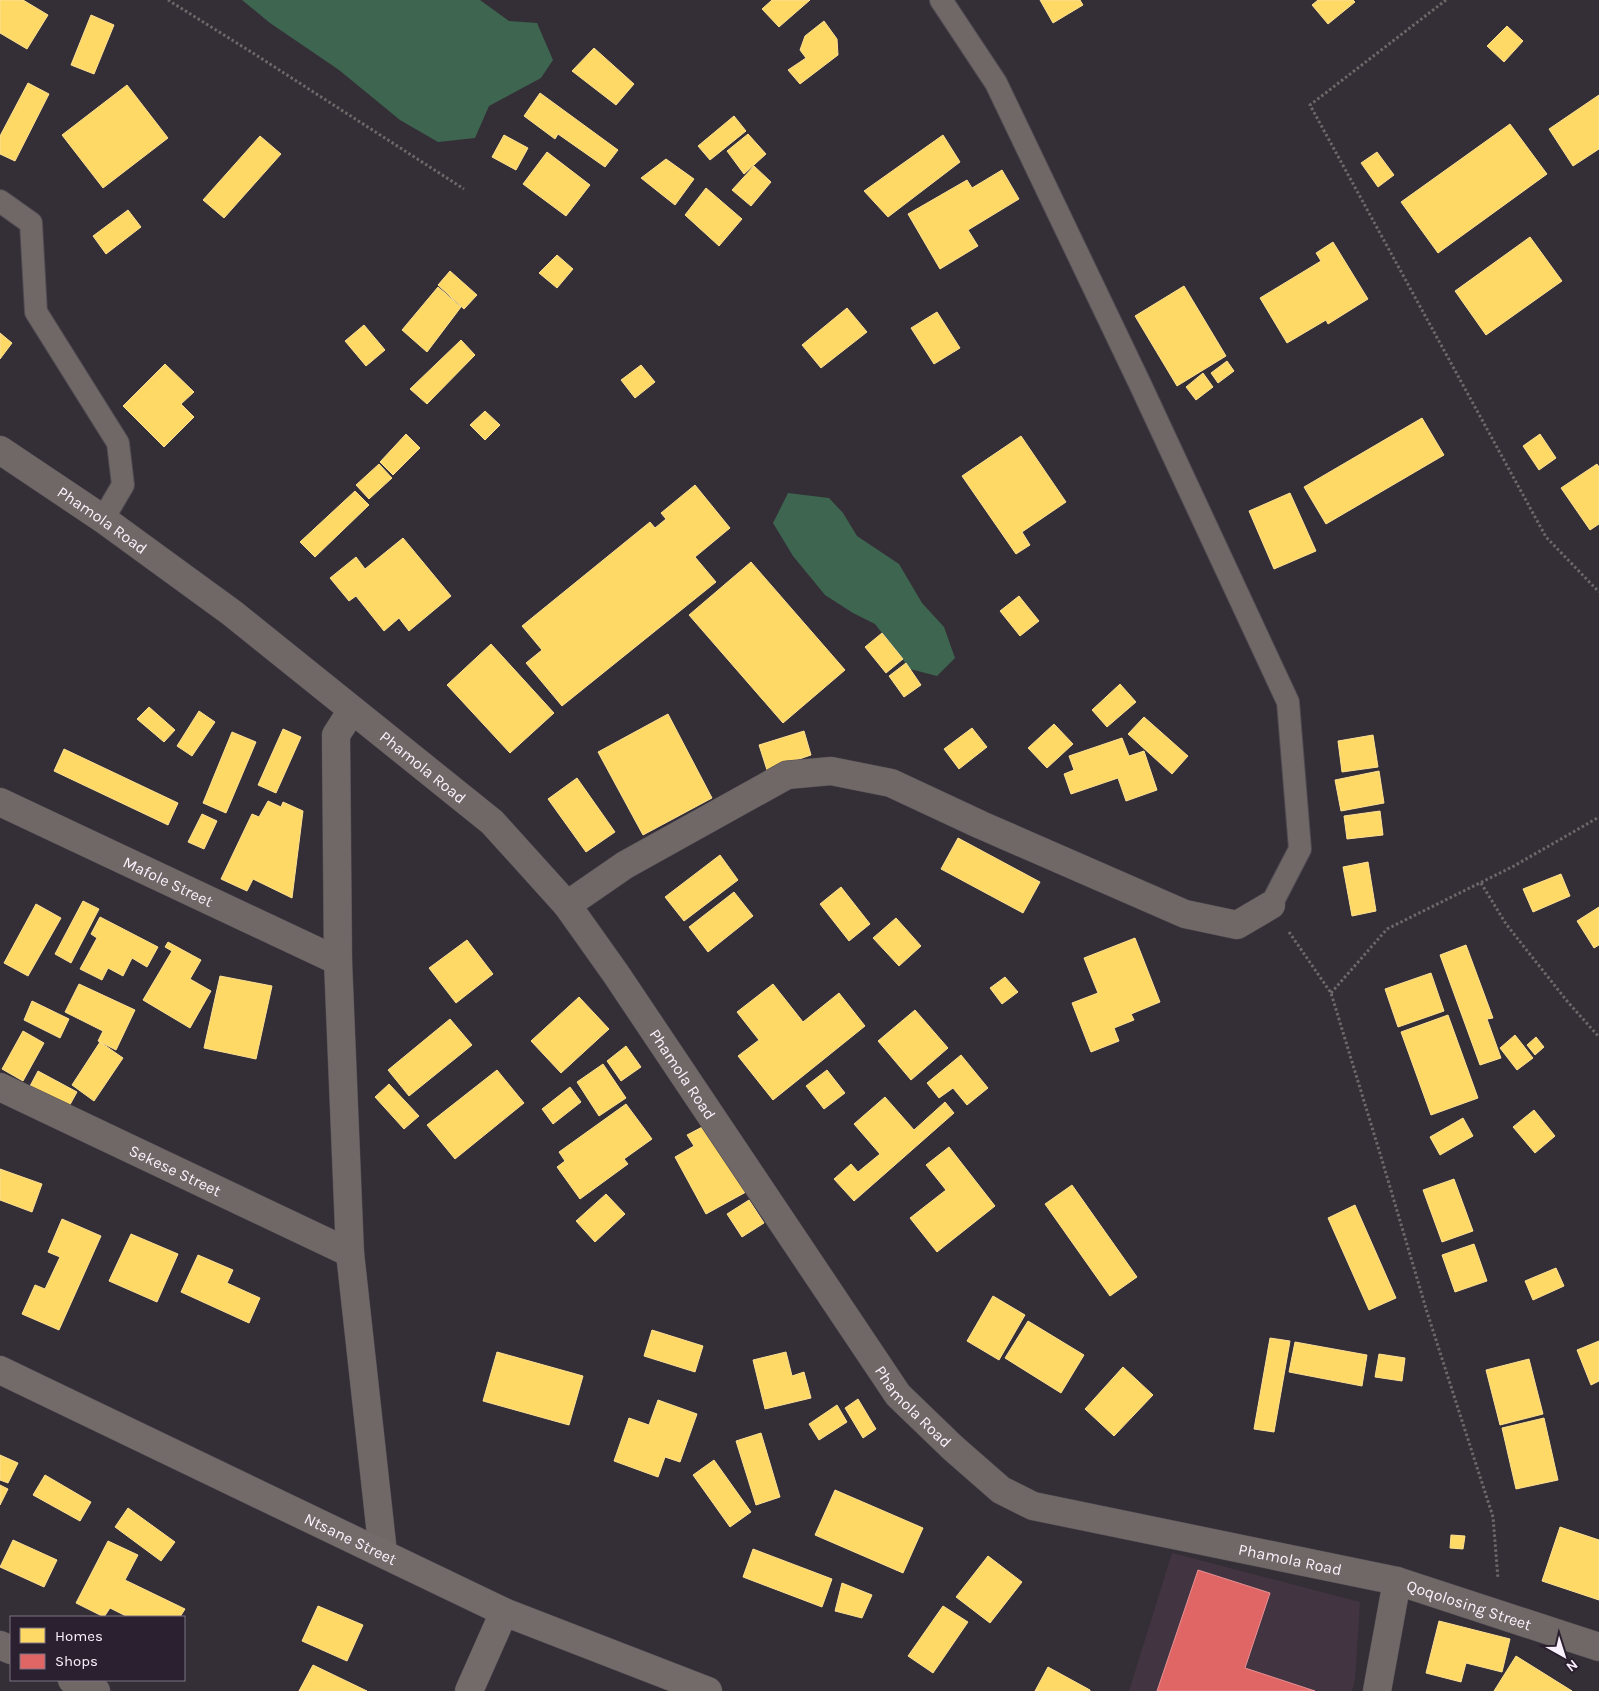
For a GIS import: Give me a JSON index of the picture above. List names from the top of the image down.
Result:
{
  "streets": {
    "street": [
      "Phamola Road",
      "Mafole Street",
      "Sekese Street",
      "Ntsane Street",
      "Qoqolosing Street"
    ]
  },
  "crossings": [
    ["Phamola Road", "Qoqolosing Street"]
  ],
  "legend": ["Homes", "Shops"],
  "north": "bottom right"
}
